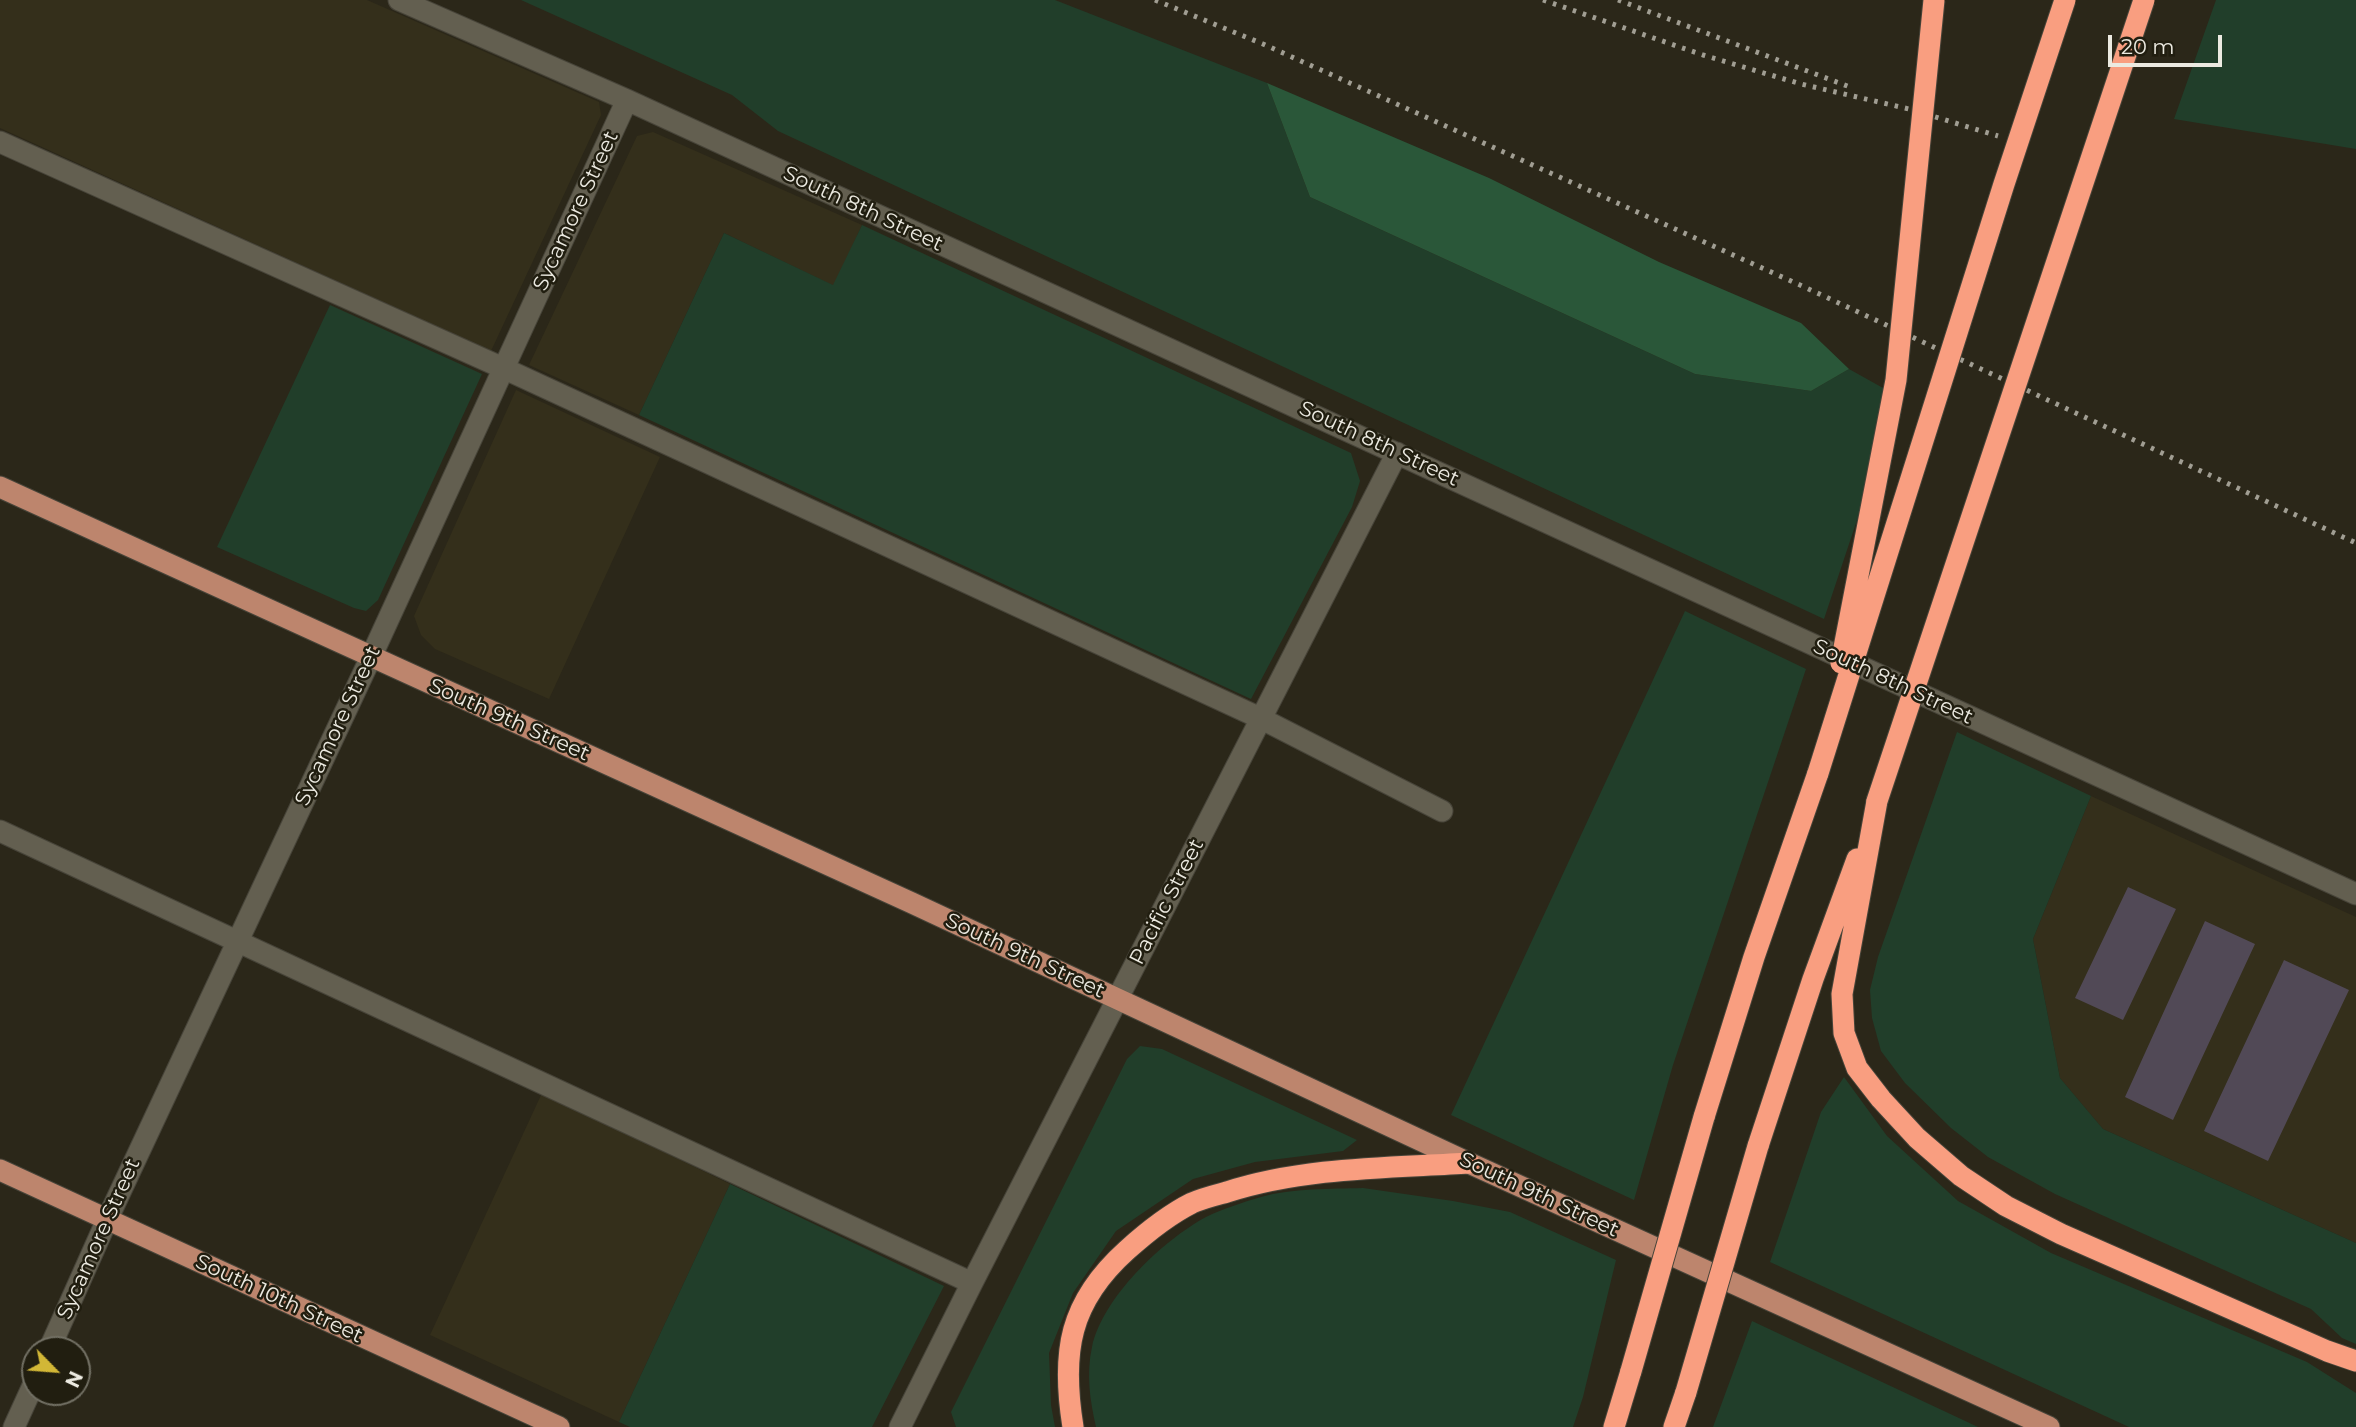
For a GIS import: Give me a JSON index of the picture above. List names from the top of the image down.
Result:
{
  "streets": {
    "main road": ["South 9th Street", "South 10th Street"],
    "street": ["South 8th Street", "Sycamore Street", "Pacific Street"]
  },
  "crossings": [
    ["South 8th Street", "Sycamore Street"],
    ["South 8th Street", "Pacific Street"],
    ["Sycamore Street", "South 9th Street"],
    ["Sycamore Street", "South 10th Street"],
    ["South 9th Street", "Pacific Street"]
  ],
  "scale_bar": "20 m",
  "north": "bottom right"
}
